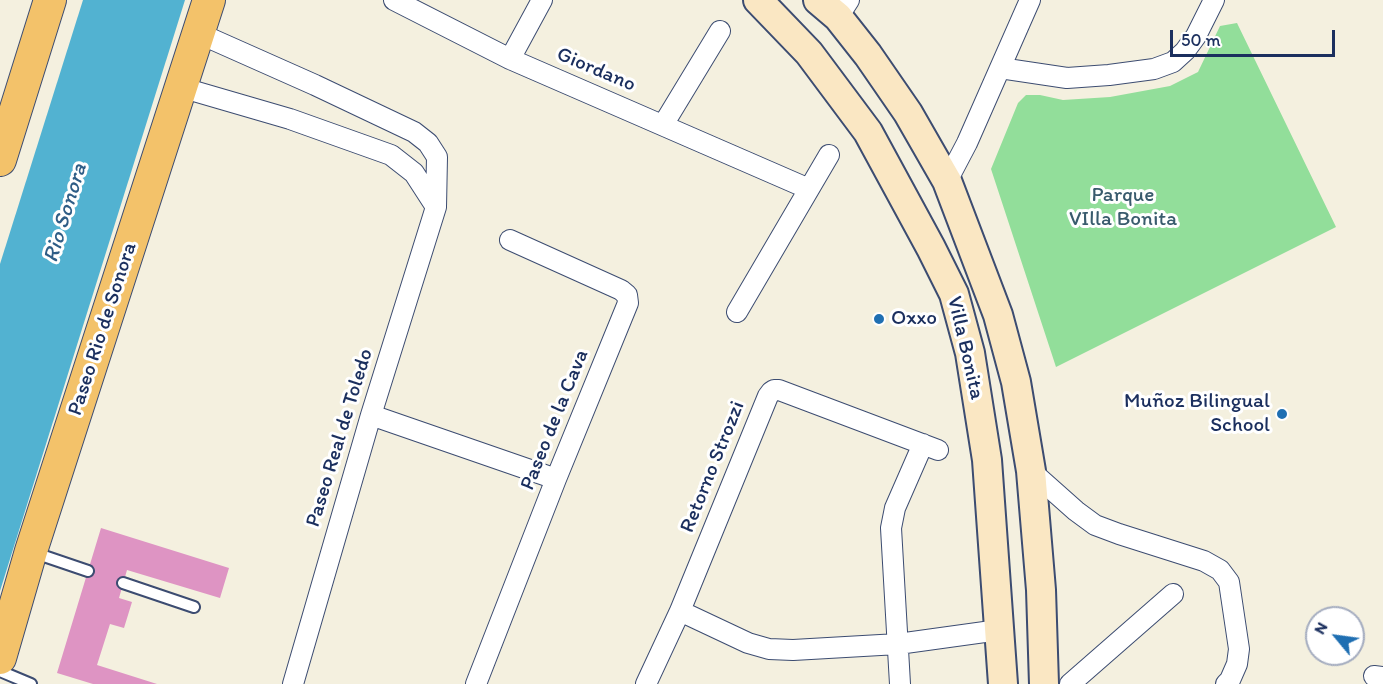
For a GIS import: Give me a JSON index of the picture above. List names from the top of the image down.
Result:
{
  "streets": {
    "main road": ["Paseo Rio de Sonora"],
    "street": [
      "Giordano",
      "Villa Bonita",
      "Paseo de la Cava",
      "Paseo Real de Toledo",
      "Retorno Strozzi"
    ]
  },
  "crossings": [
    ["Paseo Rio de Sonora", "Paseo Real de Toledo"]
  ],
  "water": ["Rio Sonora"],
  "parks": ["Parque VIlla Bonita"],
  "places": ["Oxxo", "Muñoz Bilingual School"],
  "scale_bar": "50 m",
  "north": "top left"
}
